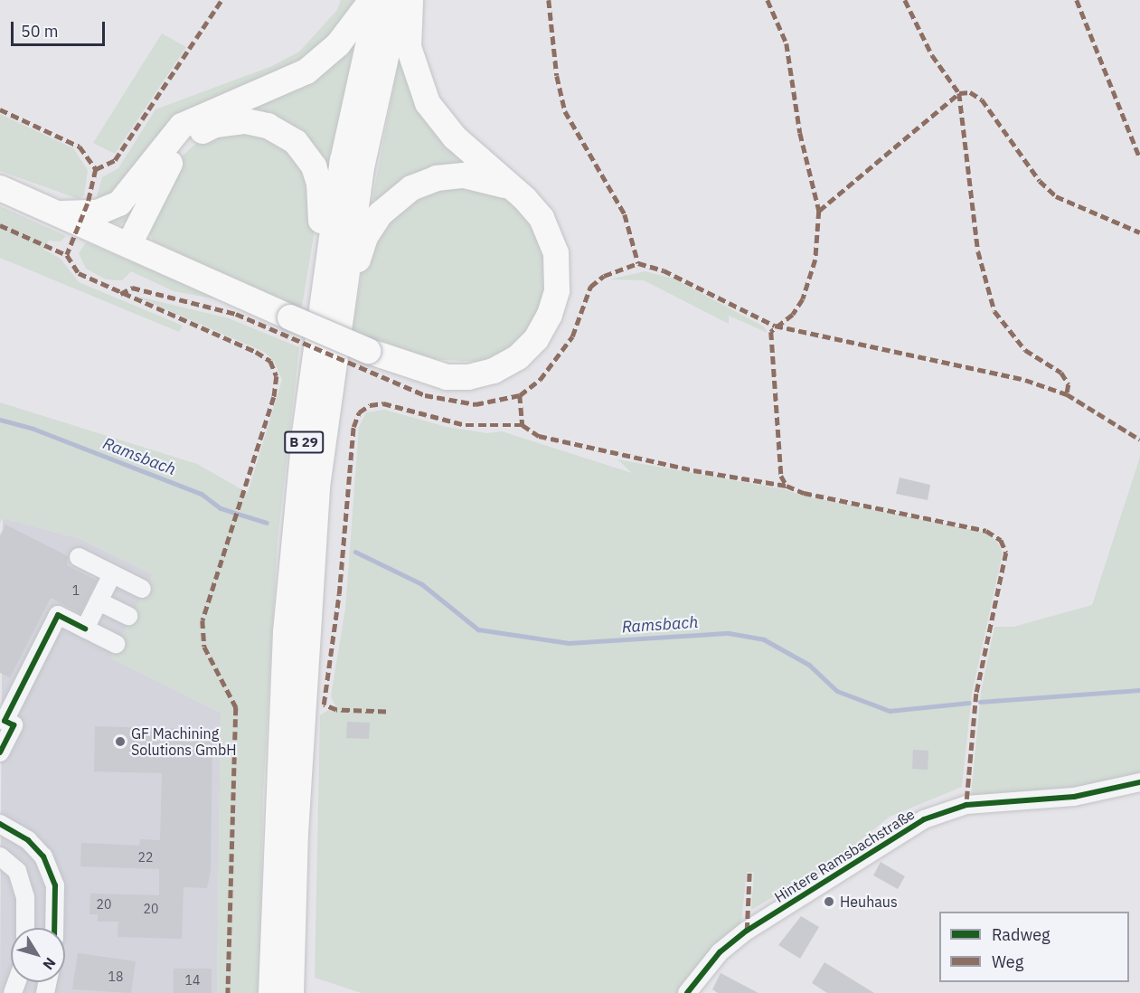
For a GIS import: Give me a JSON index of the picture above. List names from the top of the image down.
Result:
{
  "streets": {
    "highway": ["B 29"],
    "street": ["Hintere Ramsbachstraße"]
  },
  "water": ["Ramsbach"],
  "places": ["GF Machining Solutions GmbH", "Heuhaus"],
  "house_numbers": [
    "1",
    "22",
    "20",
    "20",
    "18",
    "14"
  ],
  "legend": ["Radweg", "Weg"],
  "scale_bar": "50 m",
  "north": "bottom right"
}
